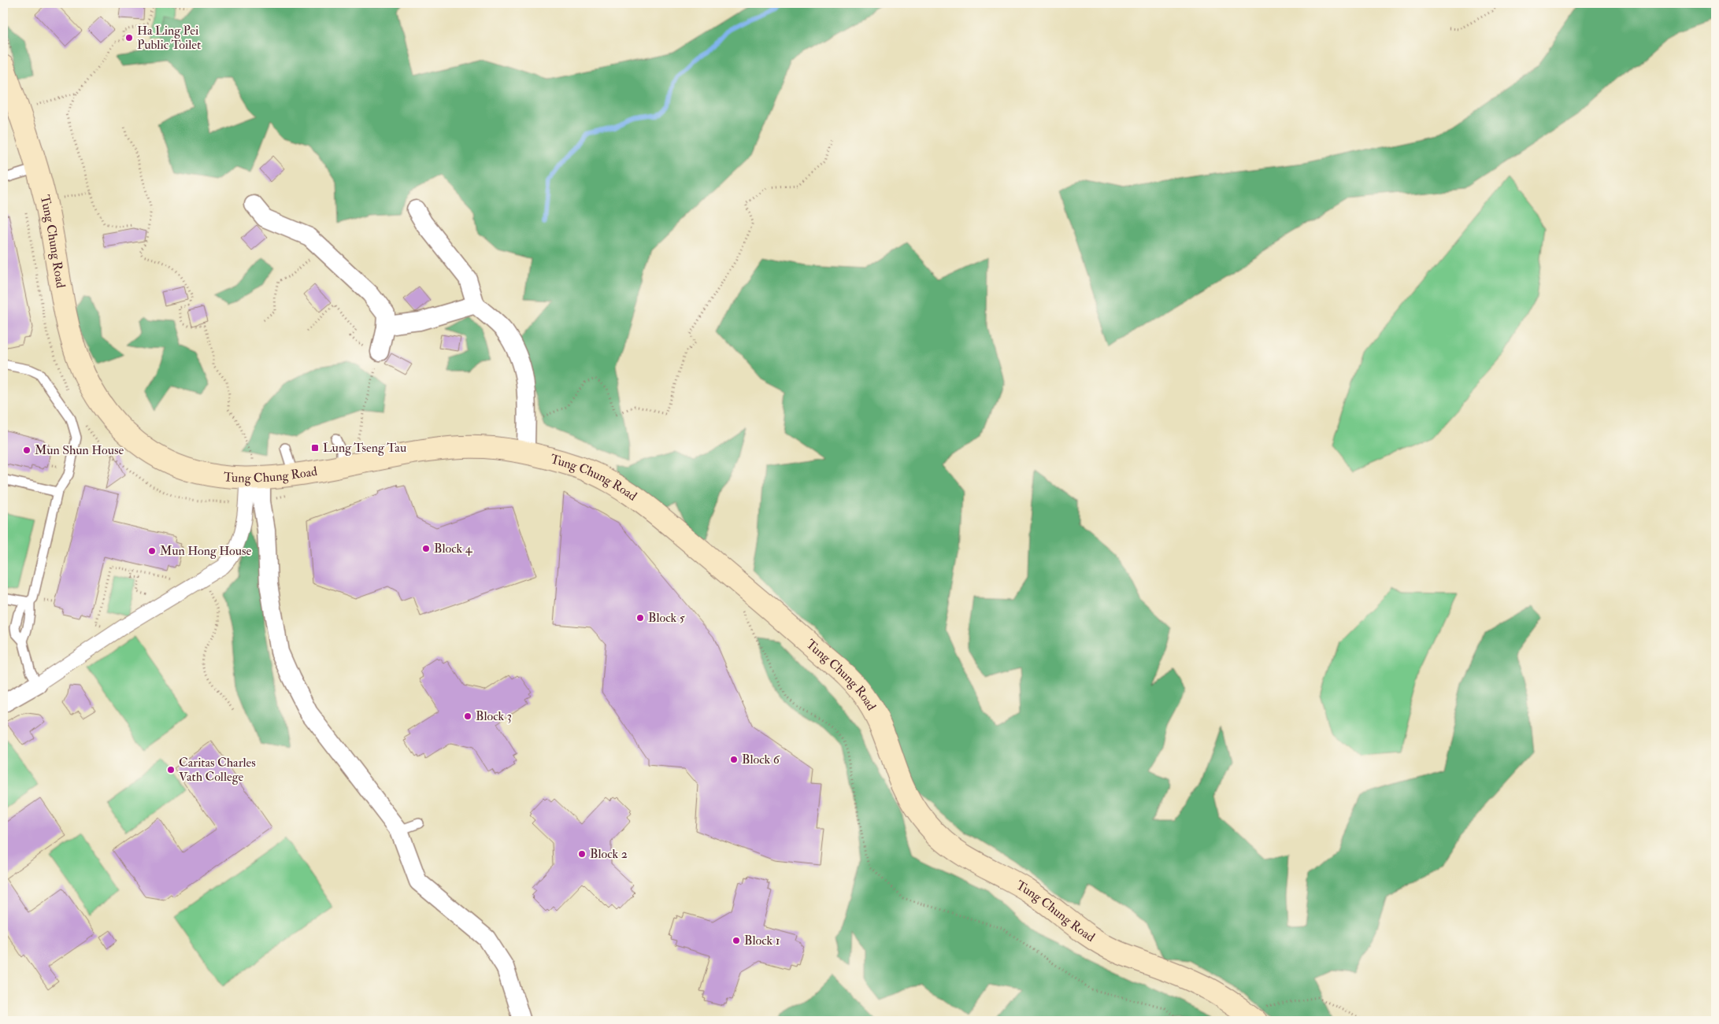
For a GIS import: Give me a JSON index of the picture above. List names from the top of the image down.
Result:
{
  "streets": {
    "main road": ["Tung Chung Road"]
  },
  "places": {
    "other": [
      "Ha Ling Pei Public Toilet",
      "Mun Shun House",
      "Block 4",
      "Mun Hong House",
      "Block 5",
      "Block 3",
      "Block 6",
      "Caritas Charles Vath College",
      "Block 2",
      "Block 1"
    ],
    "transit": ["Lung Tseng Tau"]
  }
}
